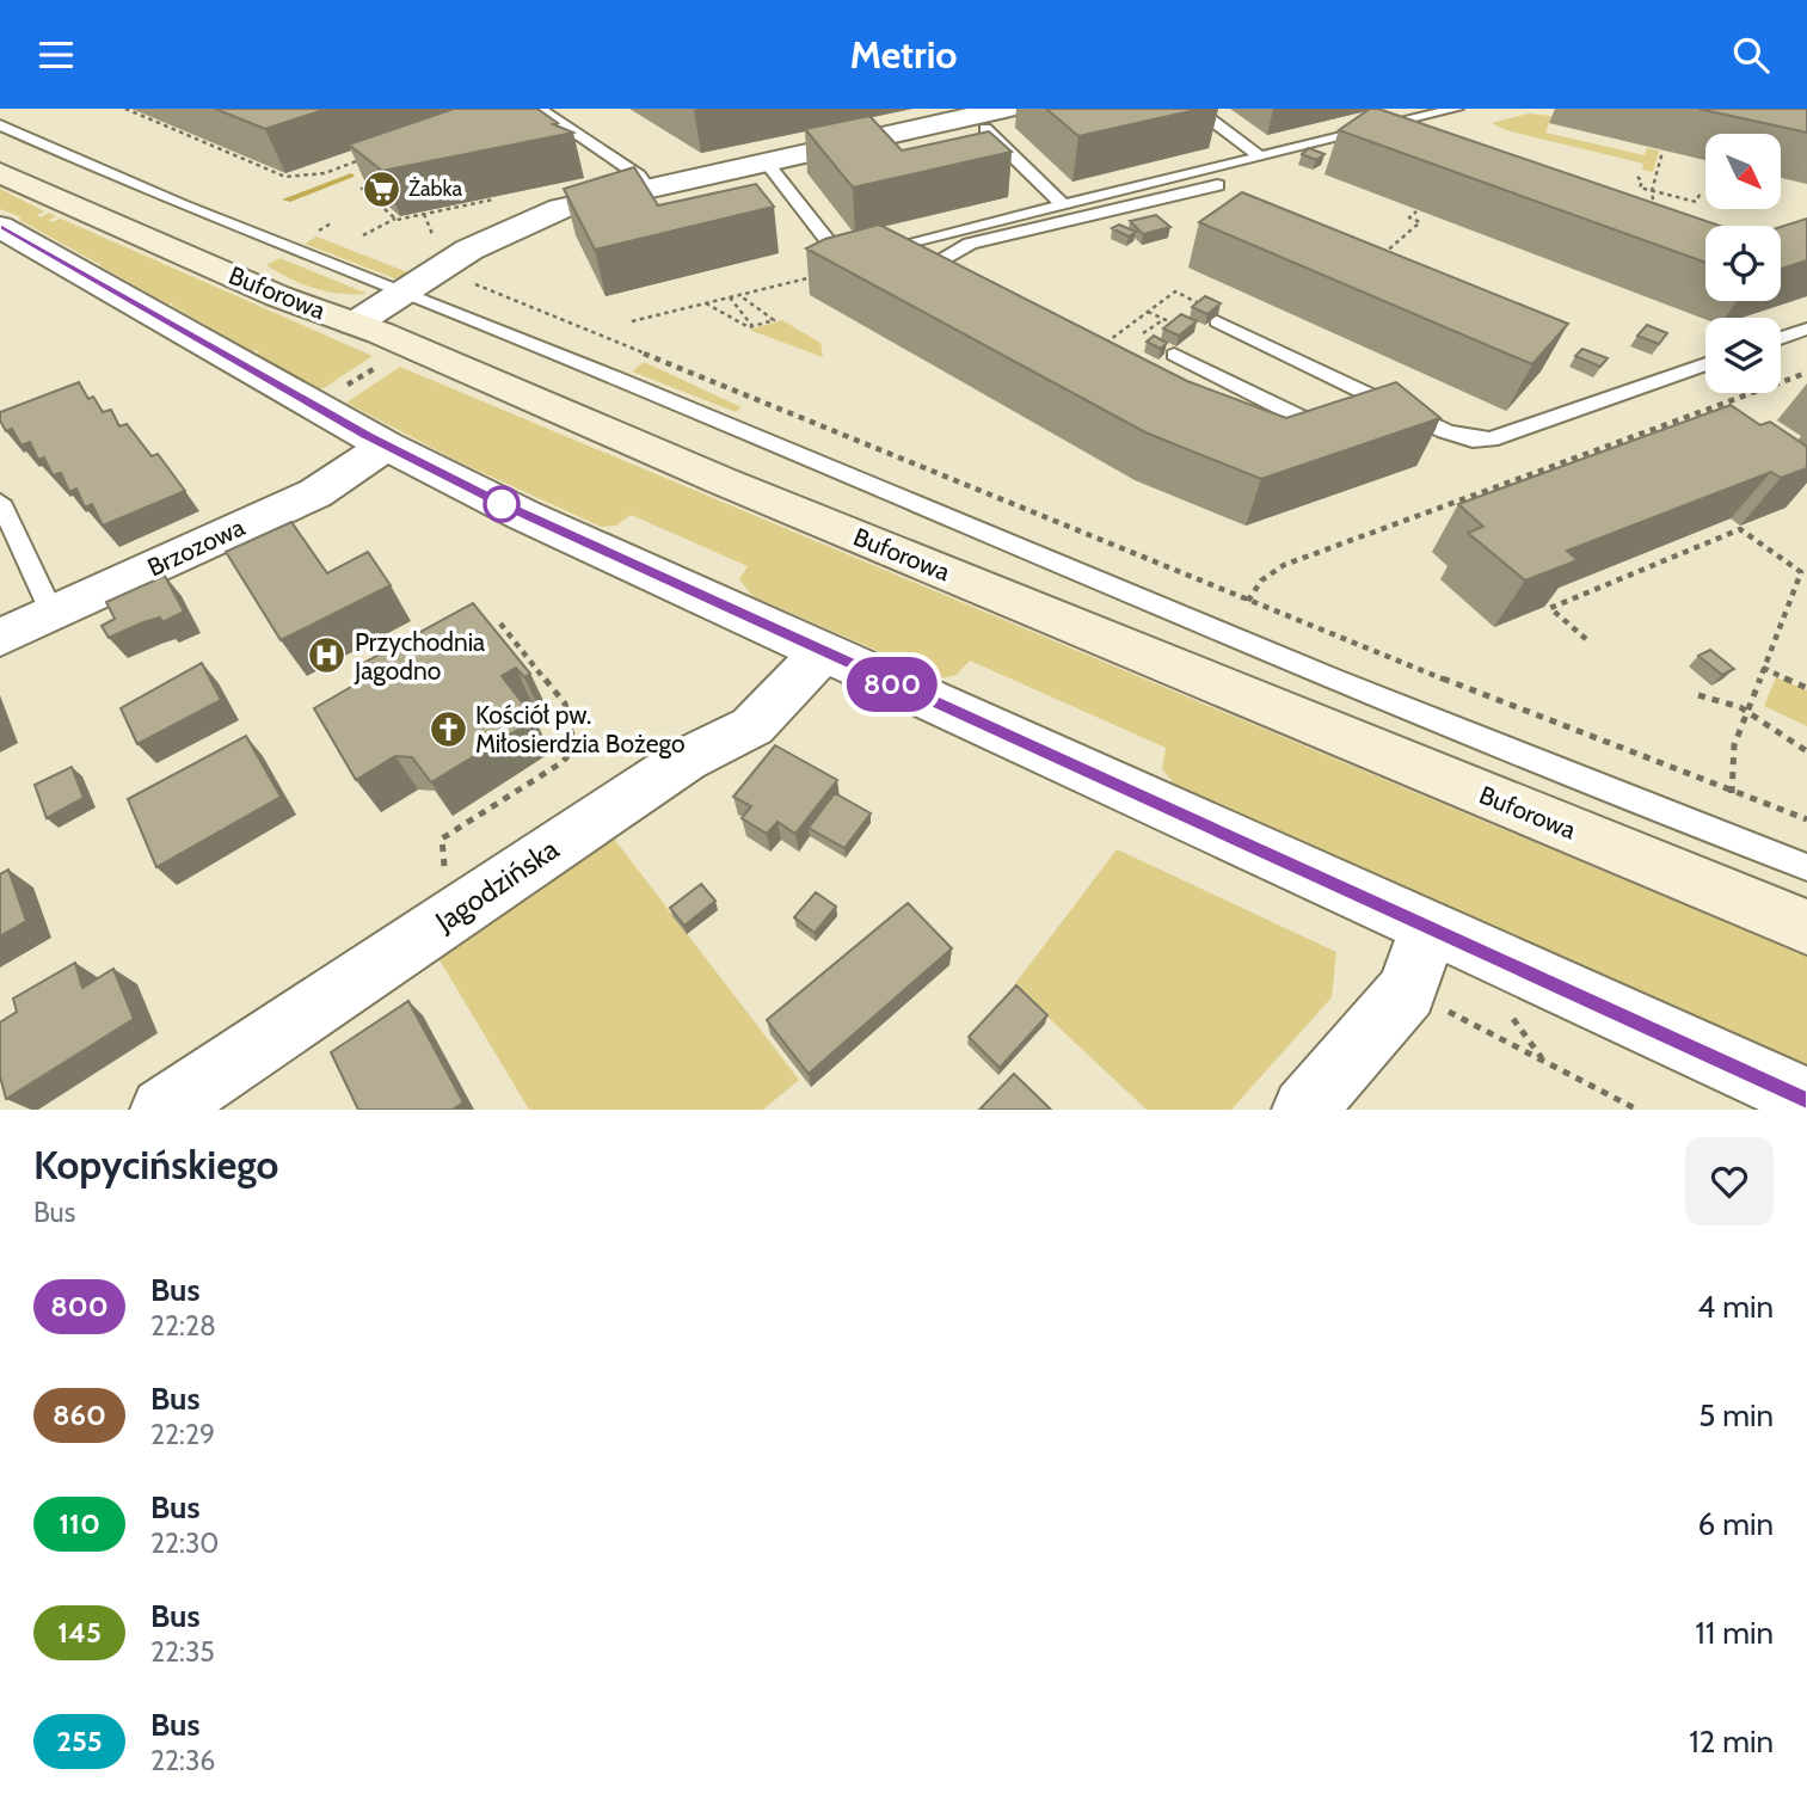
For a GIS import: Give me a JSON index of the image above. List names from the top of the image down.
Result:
{
  "streets": {
    "main road": ["Buforowa"],
    "street": ["Brzozowa", "Jagodzińska"]
  },
  "places": {
    "supermarket": ["Żabka"],
    "hospital": ["Przychodnia Jagodno"],
    "church": ["Kościół pw. Miłosierdzia Bożego"]
  },
  "lines": ["bus line 800"],
  "north": "bottom right",
  "page": {
    "header": "Metrio",
    "on_map": "800",
    "heading": ["Kopycińskiego", "Bus"],
    "list": [
      {
        "mark": "800",
        "name": "Bus",
        "note": "22:28",
        "value": "4 min"
      },
      {
        "mark": "860",
        "name": "Bus",
        "note": "22:29",
        "value": "5 min"
      },
      {
        "mark": "110",
        "name": "Bus",
        "note": "22:30",
        "value": "6 min"
      },
      {
        "mark": "145",
        "name": "Bus",
        "note": "22:35",
        "value": "11 min"
      },
      {
        "mark": "255",
        "name": "Bus",
        "note": "22:36",
        "value": "12 min"
      }
    ]
  }
}
